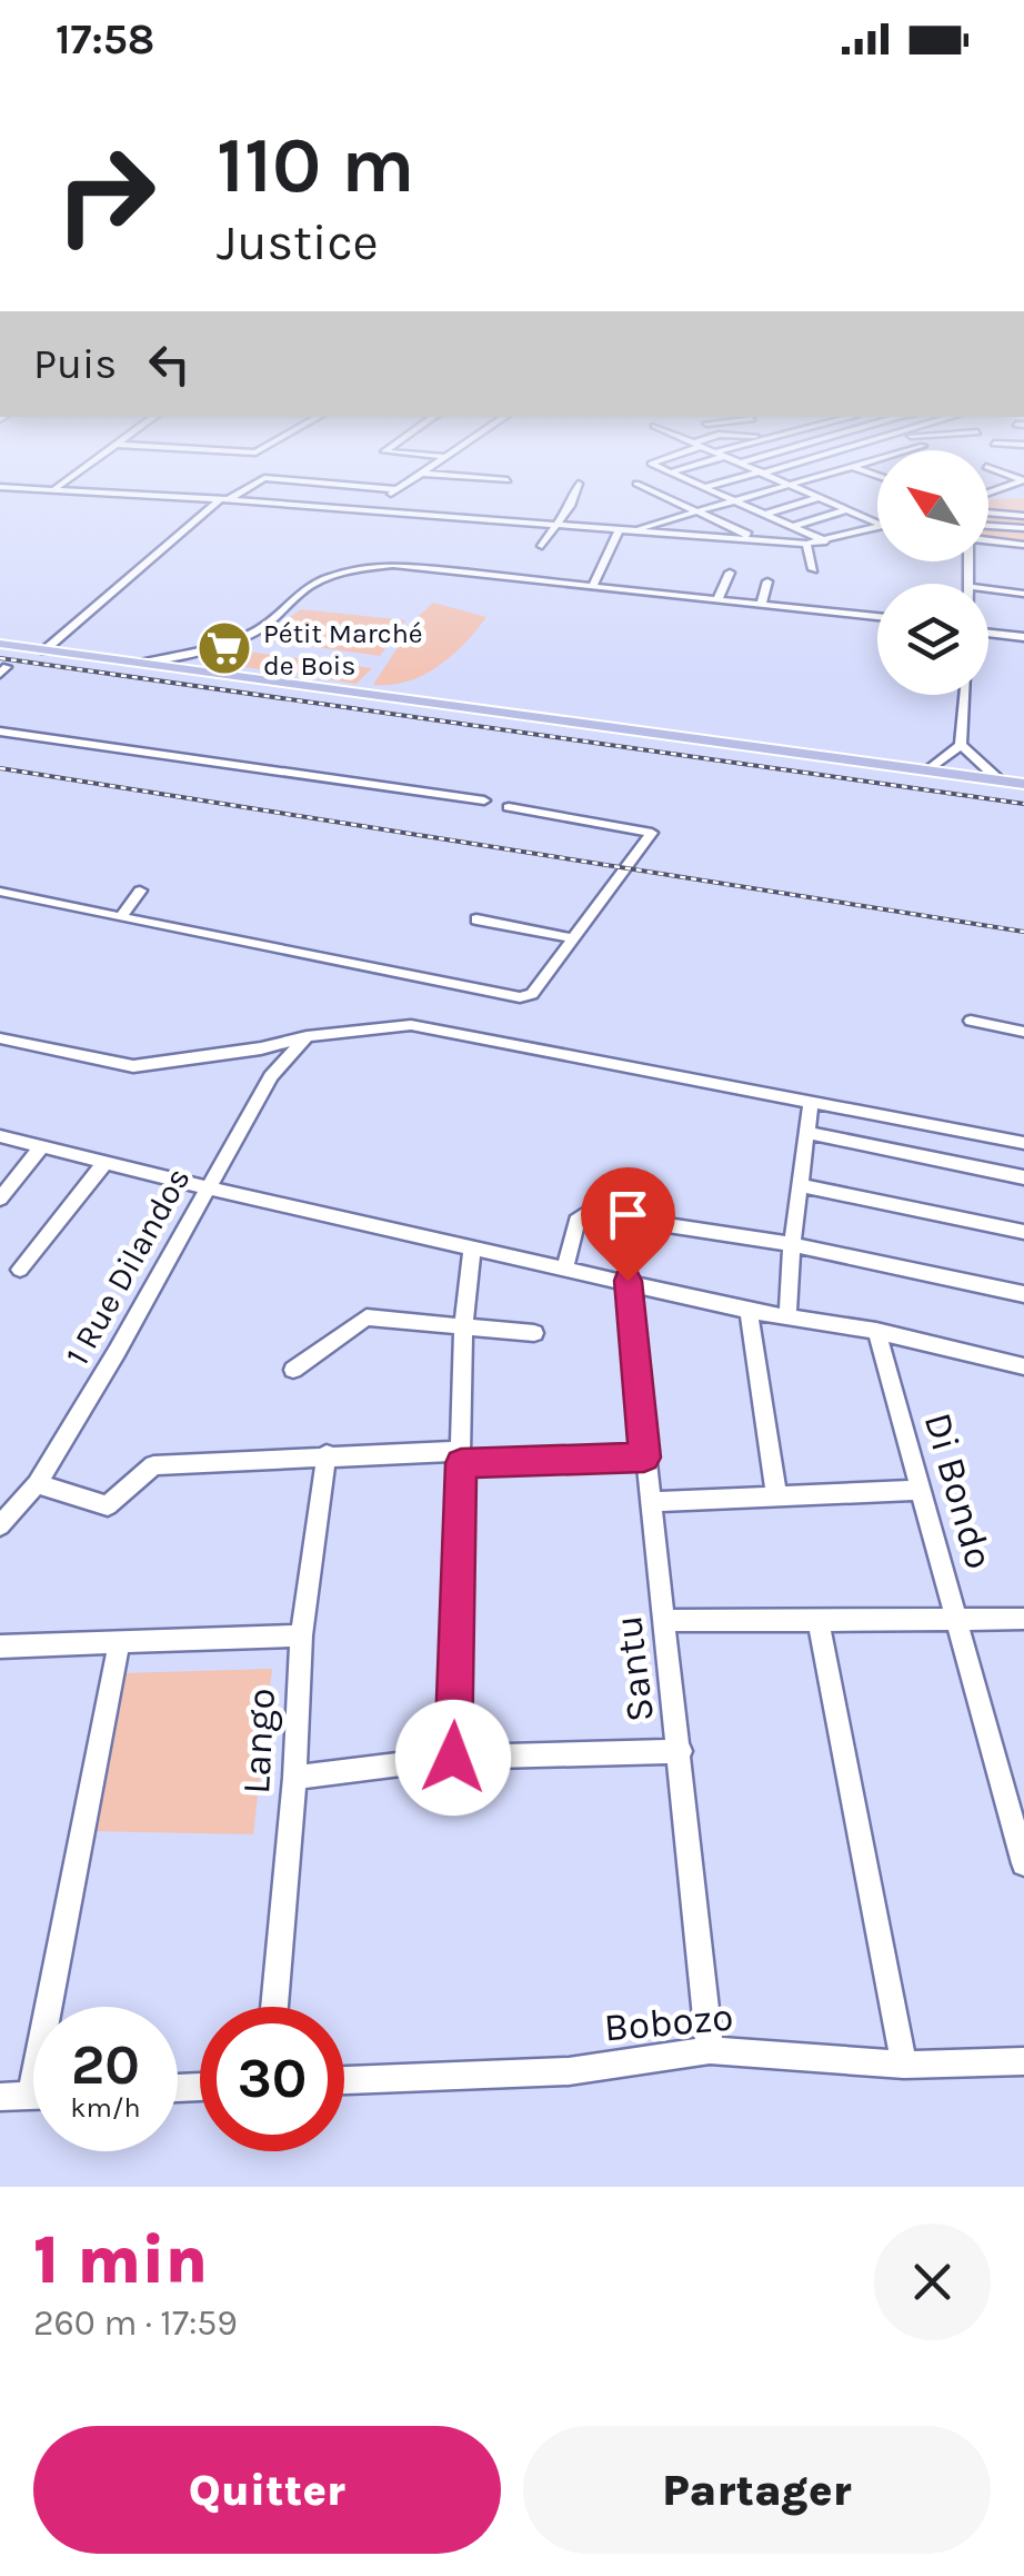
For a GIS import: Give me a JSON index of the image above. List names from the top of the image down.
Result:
{
  "streets": {
    "street": [
      "1 Rue Dilandos",
      "Di Bondo",
      "Santu",
      "Lango",
      "Bobozo"
    ]
  },
  "crossings": [
    ["Santu", "Bobozo"]
  ],
  "places": {
    "supermarket": ["Pétit Marché de Bois"]
  },
  "north": "top left",
  "page": {
    "status": "17:58",
    "turn": ["110 m", "Justice"],
    "then": "Puis",
    "speed": "20 km/h",
    "limit": "30",
    "heading": ["1 min", "260 m · 17:59"],
    "buttons": ["Quitter", "Partager"]
  }
}
